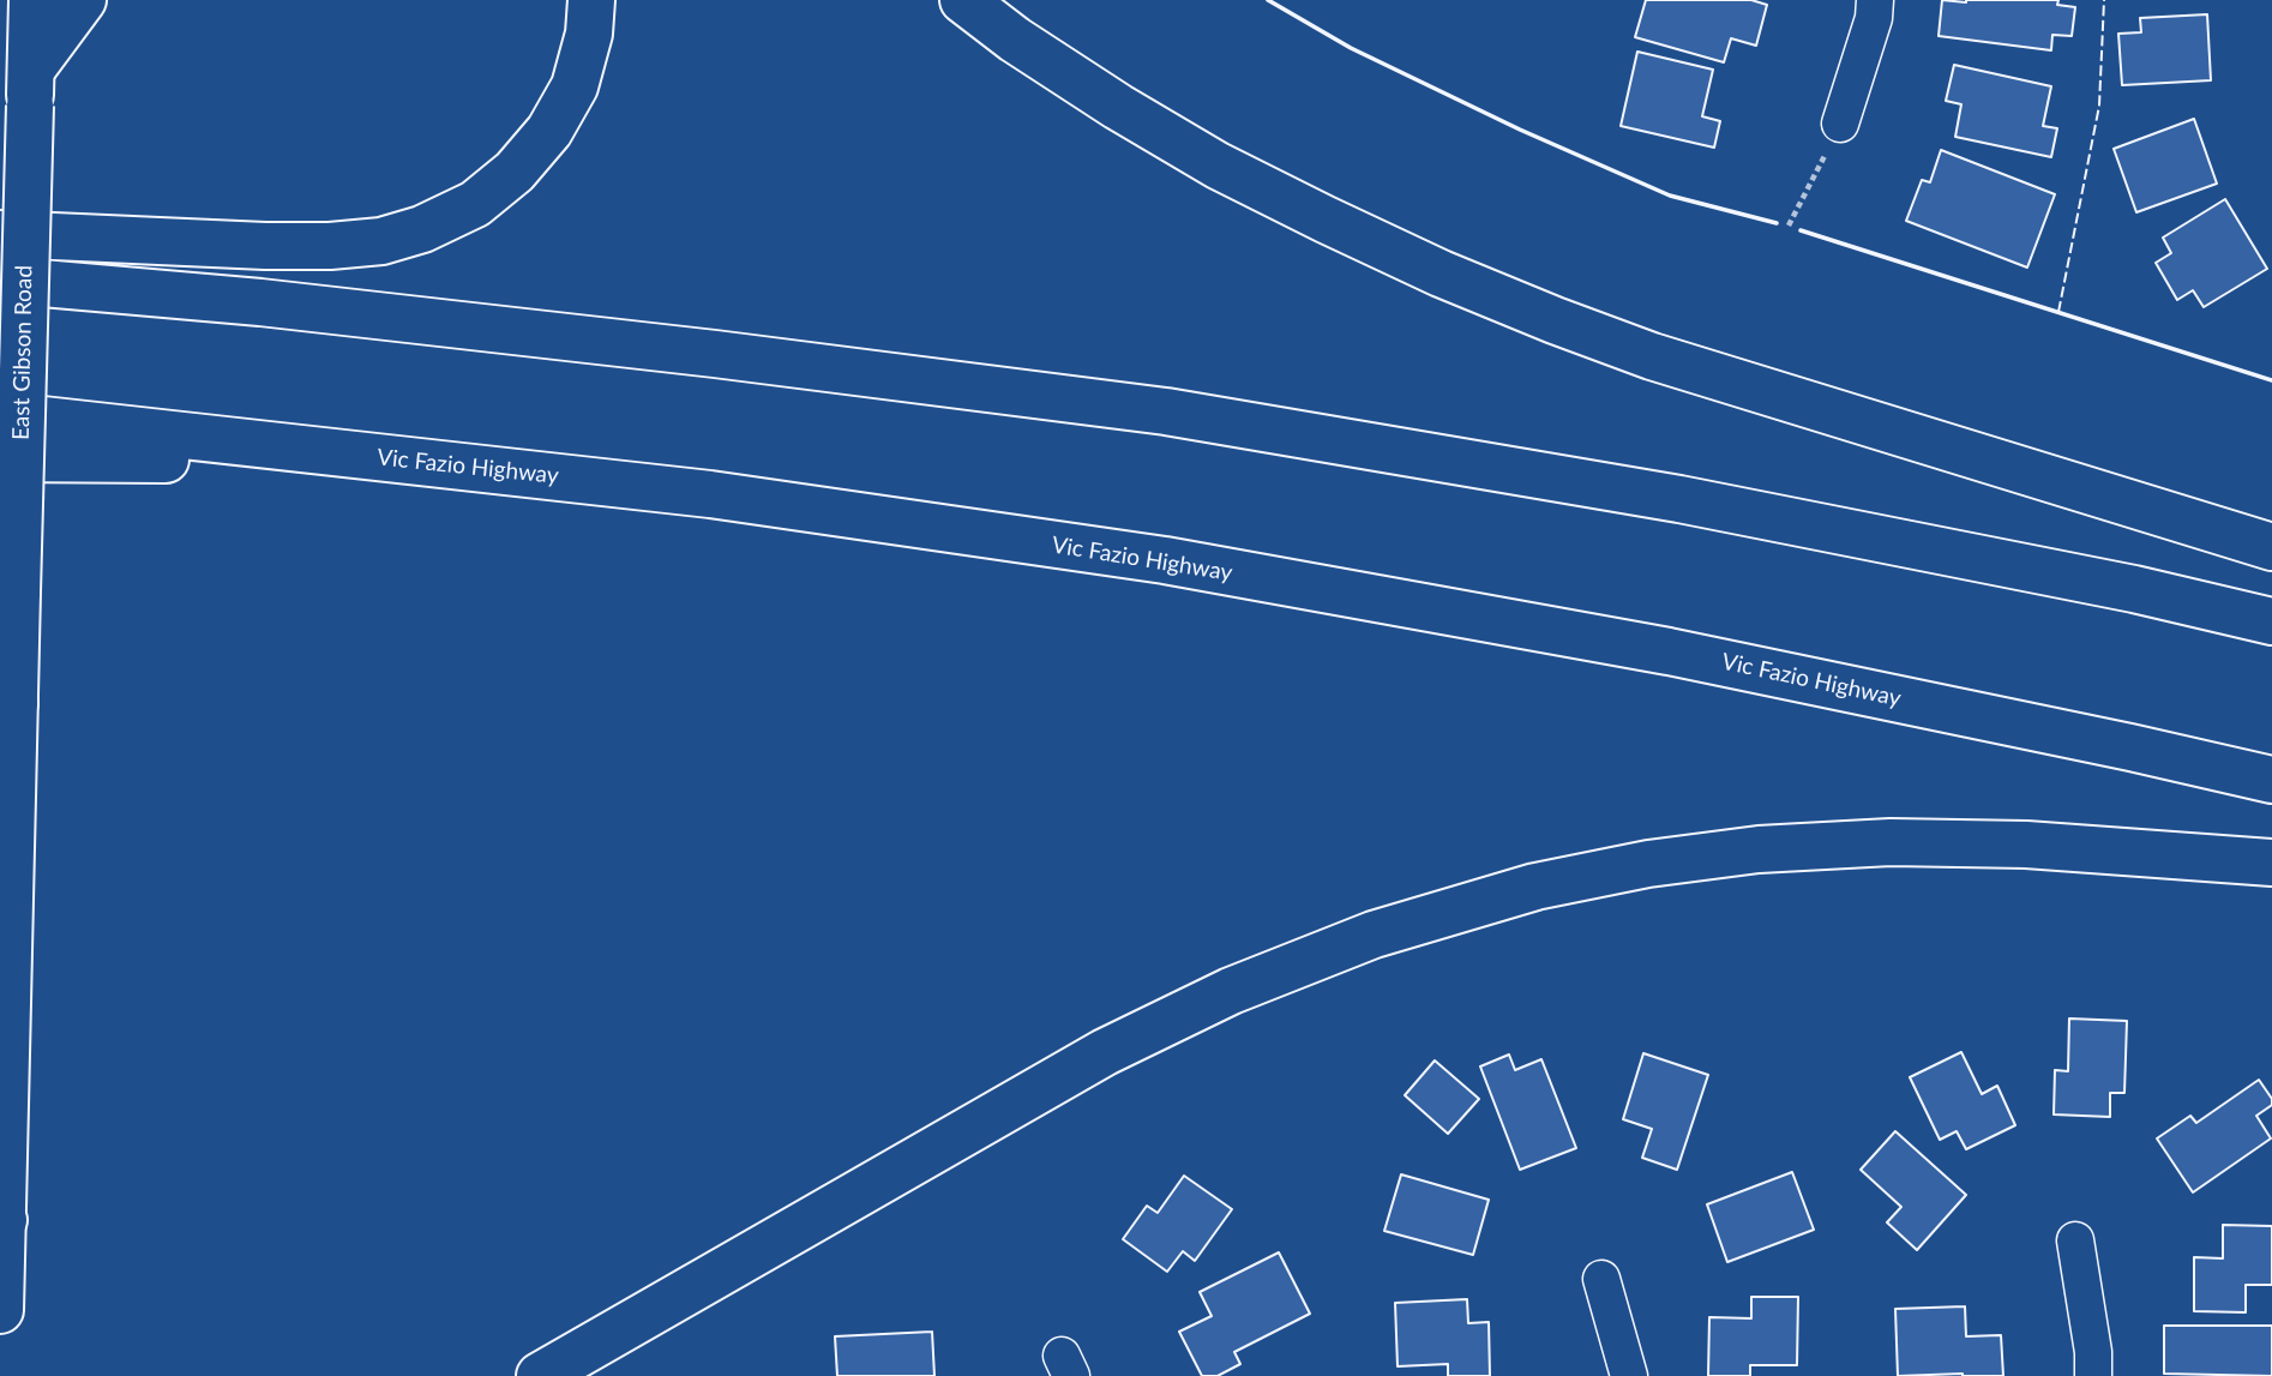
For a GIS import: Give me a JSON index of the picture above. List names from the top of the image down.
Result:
{
  "streets": {
    "main road": ["East Gibson Road", "Vic Fazio Highway"]
  }
}
